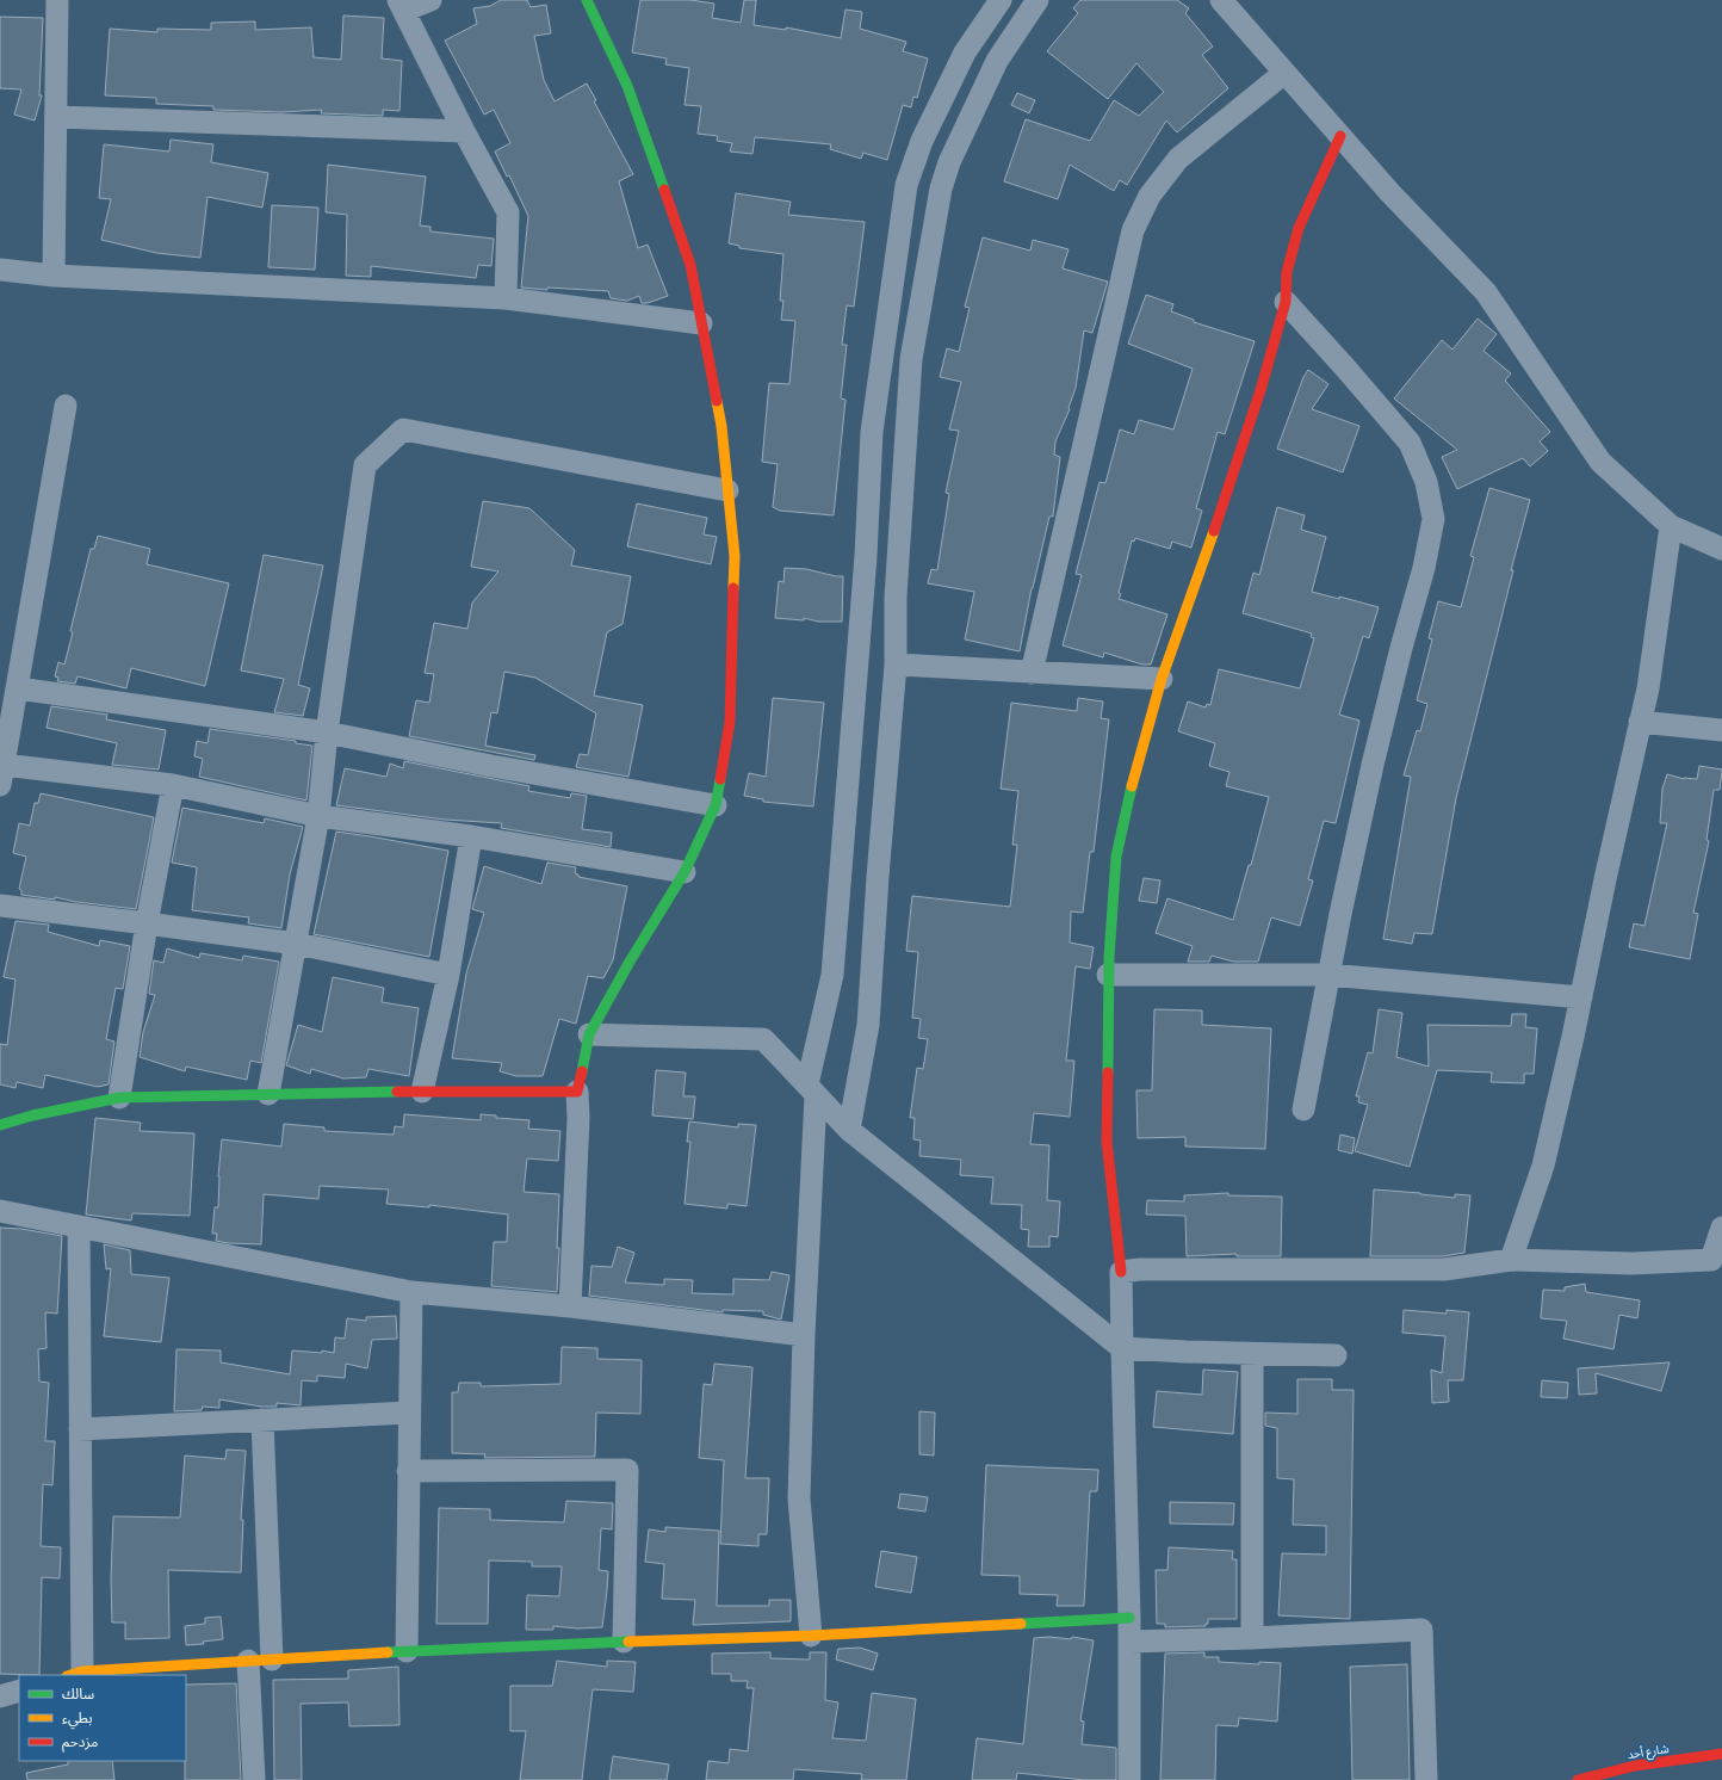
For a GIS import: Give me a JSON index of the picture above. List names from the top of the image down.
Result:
{
  "streets": {
    "street": ["شارع أحد"]
  },
  "legend": ["سالك", "بطيء", "مزدحم"]
}
